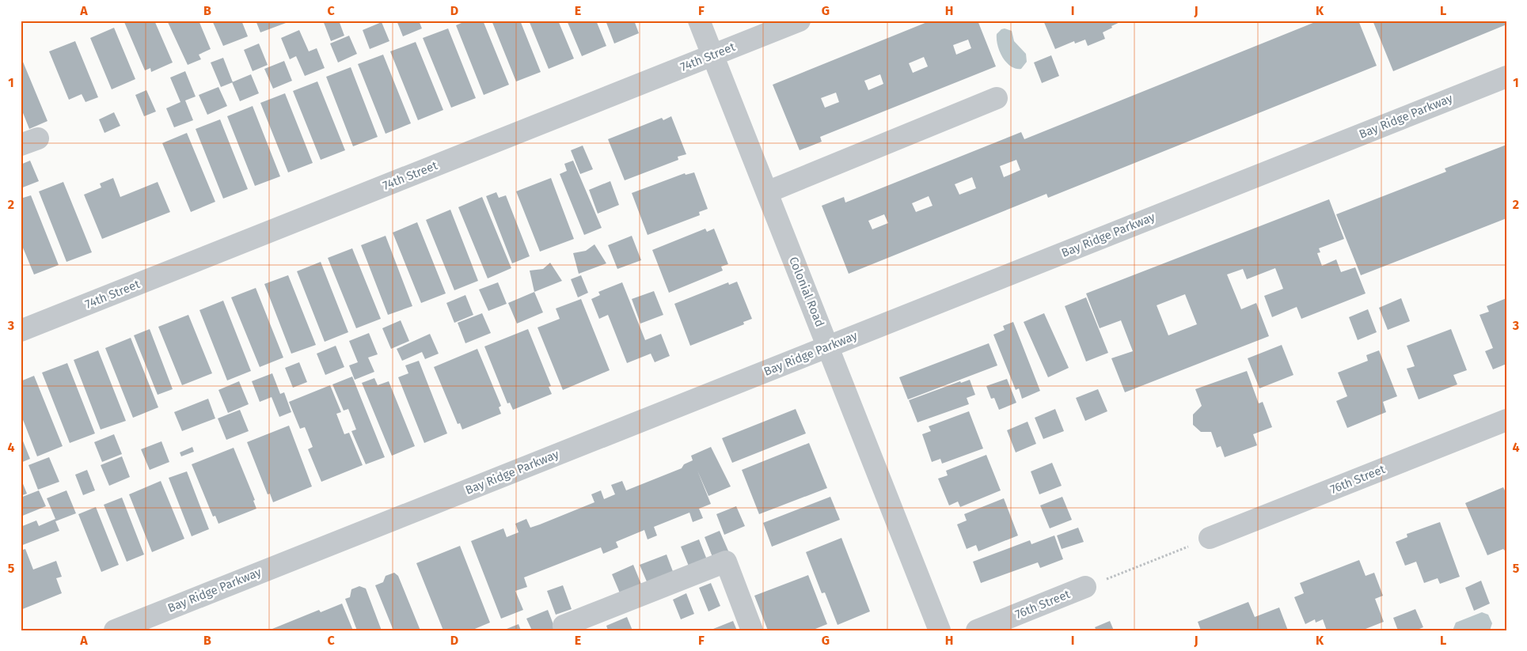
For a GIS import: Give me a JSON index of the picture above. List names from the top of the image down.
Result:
{
  "streets": {
    "street": [
      "74th Street",
      "Bay Ridge Parkway",
      "Colonial Road",
      "76th Street"
    ]
  },
  "crossings": [
    ["74th Street", "Colonial Road"],
    ["Bay Ridge Parkway", "Colonial Road"]
  ],
  "grid": {
    "columns": [
      "A",
      "B",
      "C",
      "D",
      "E",
      "F",
      "G",
      "H",
      "I",
      "J",
      "K",
      "L"
    ],
    "rows": [
      "1",
      "2",
      "3",
      "4",
      "5"
    ]
  }
}
